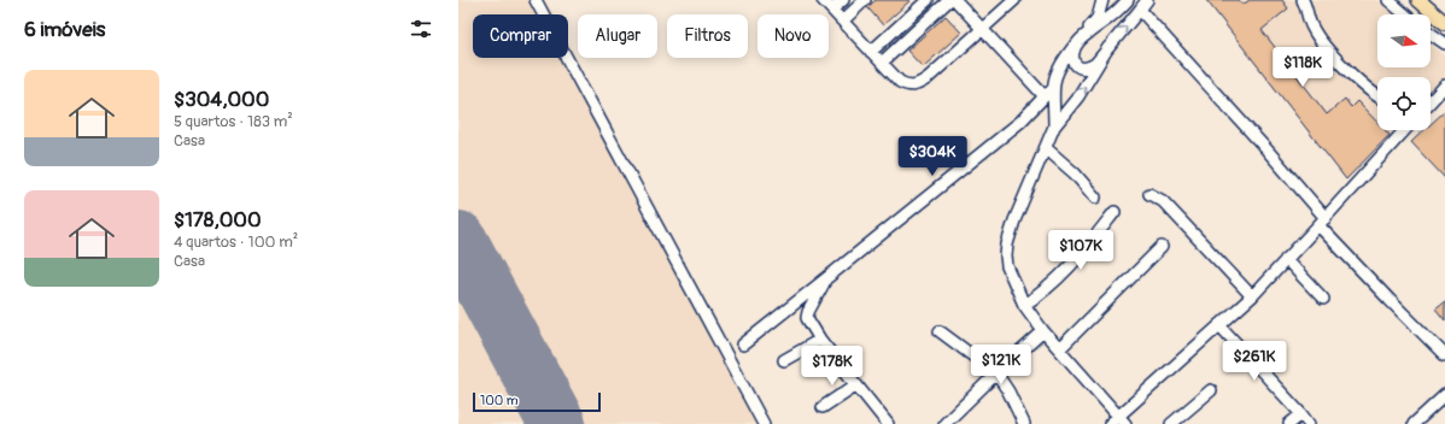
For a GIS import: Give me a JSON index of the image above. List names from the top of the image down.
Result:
{
  "scale_bar": "100 m",
  "north": "right",
  "page": {
    "heading": "6 imóveis",
    "chip": [
      "Comprar",
      "Alugar",
      "Filtros",
      "Novo"
    ],
    "price": [
      "$118K",
      "$304K",
      "$107K",
      "$261K",
      "$121K",
      "$178K"
    ],
    "list": [
      {
        "name": "$304,000",
        "note": "5 quartos · 183 m² · Casa"
      },
      {
        "name": "$178,000",
        "note": "4 quartos · 100 m² · Casa"
      }
    ],
    "scale": "100 m"
  }
}
